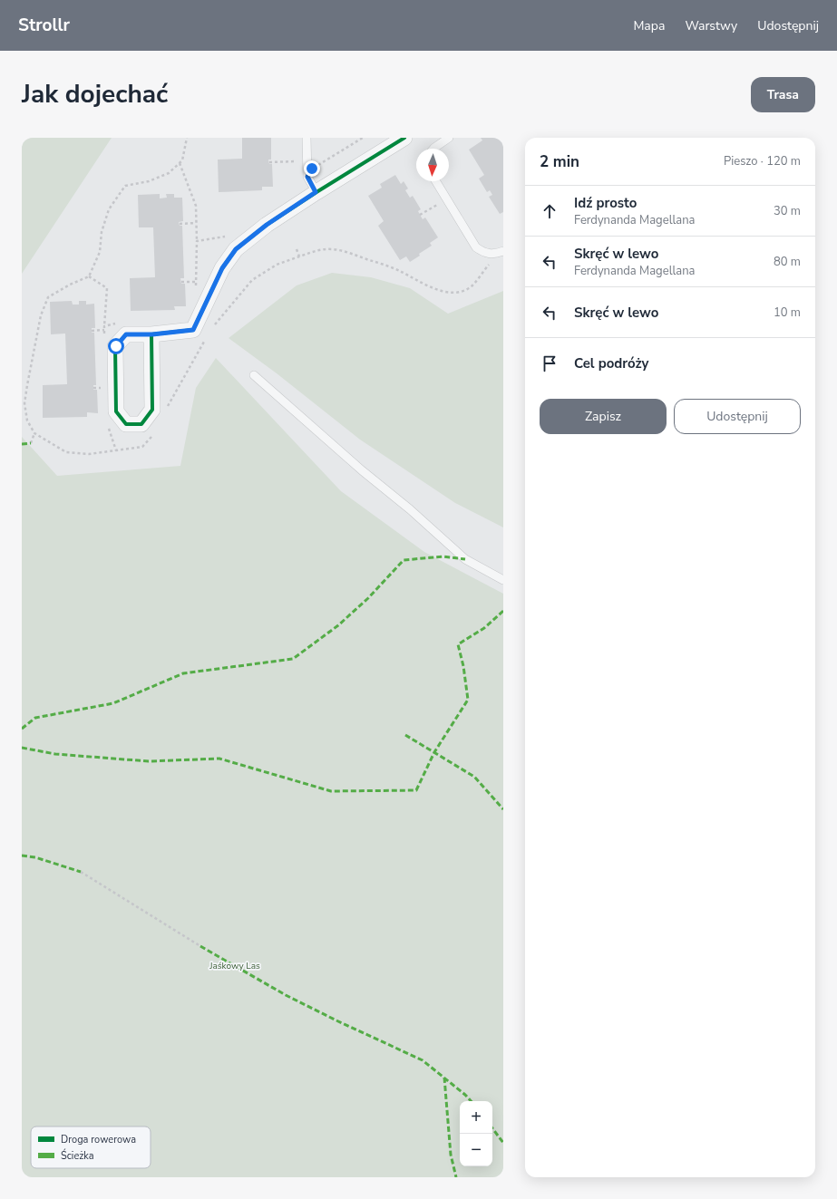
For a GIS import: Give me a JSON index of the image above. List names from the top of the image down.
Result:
{
  "parks": ["Jaśkowy Las"],
  "legend": ["Droga rowerowa", "Ścieżka"],
  "north": "bottom",
  "page": {
    "header": "Strollr",
    "nav": ["Mapa", "Warstwy", "Udostępnij"],
    "title": "Jak dojechać",
    "buttons": [
      "Trasa",
      ["Zapisz", "Udostępnij"]
    ],
    "heading": ["2 min", "Pieszo · 120 m"],
    "list": [
      ["Idź prosto", "Ferdynanda Magellana", "30 m"],
      ["Skręć w lewo", "Ferdynanda Magellana", "80 m"],
      ["Skręć w lewo", "10 m"],
      "Cel podróży"
    ],
    "map_buttons": ["+", "−"]
  }
}
